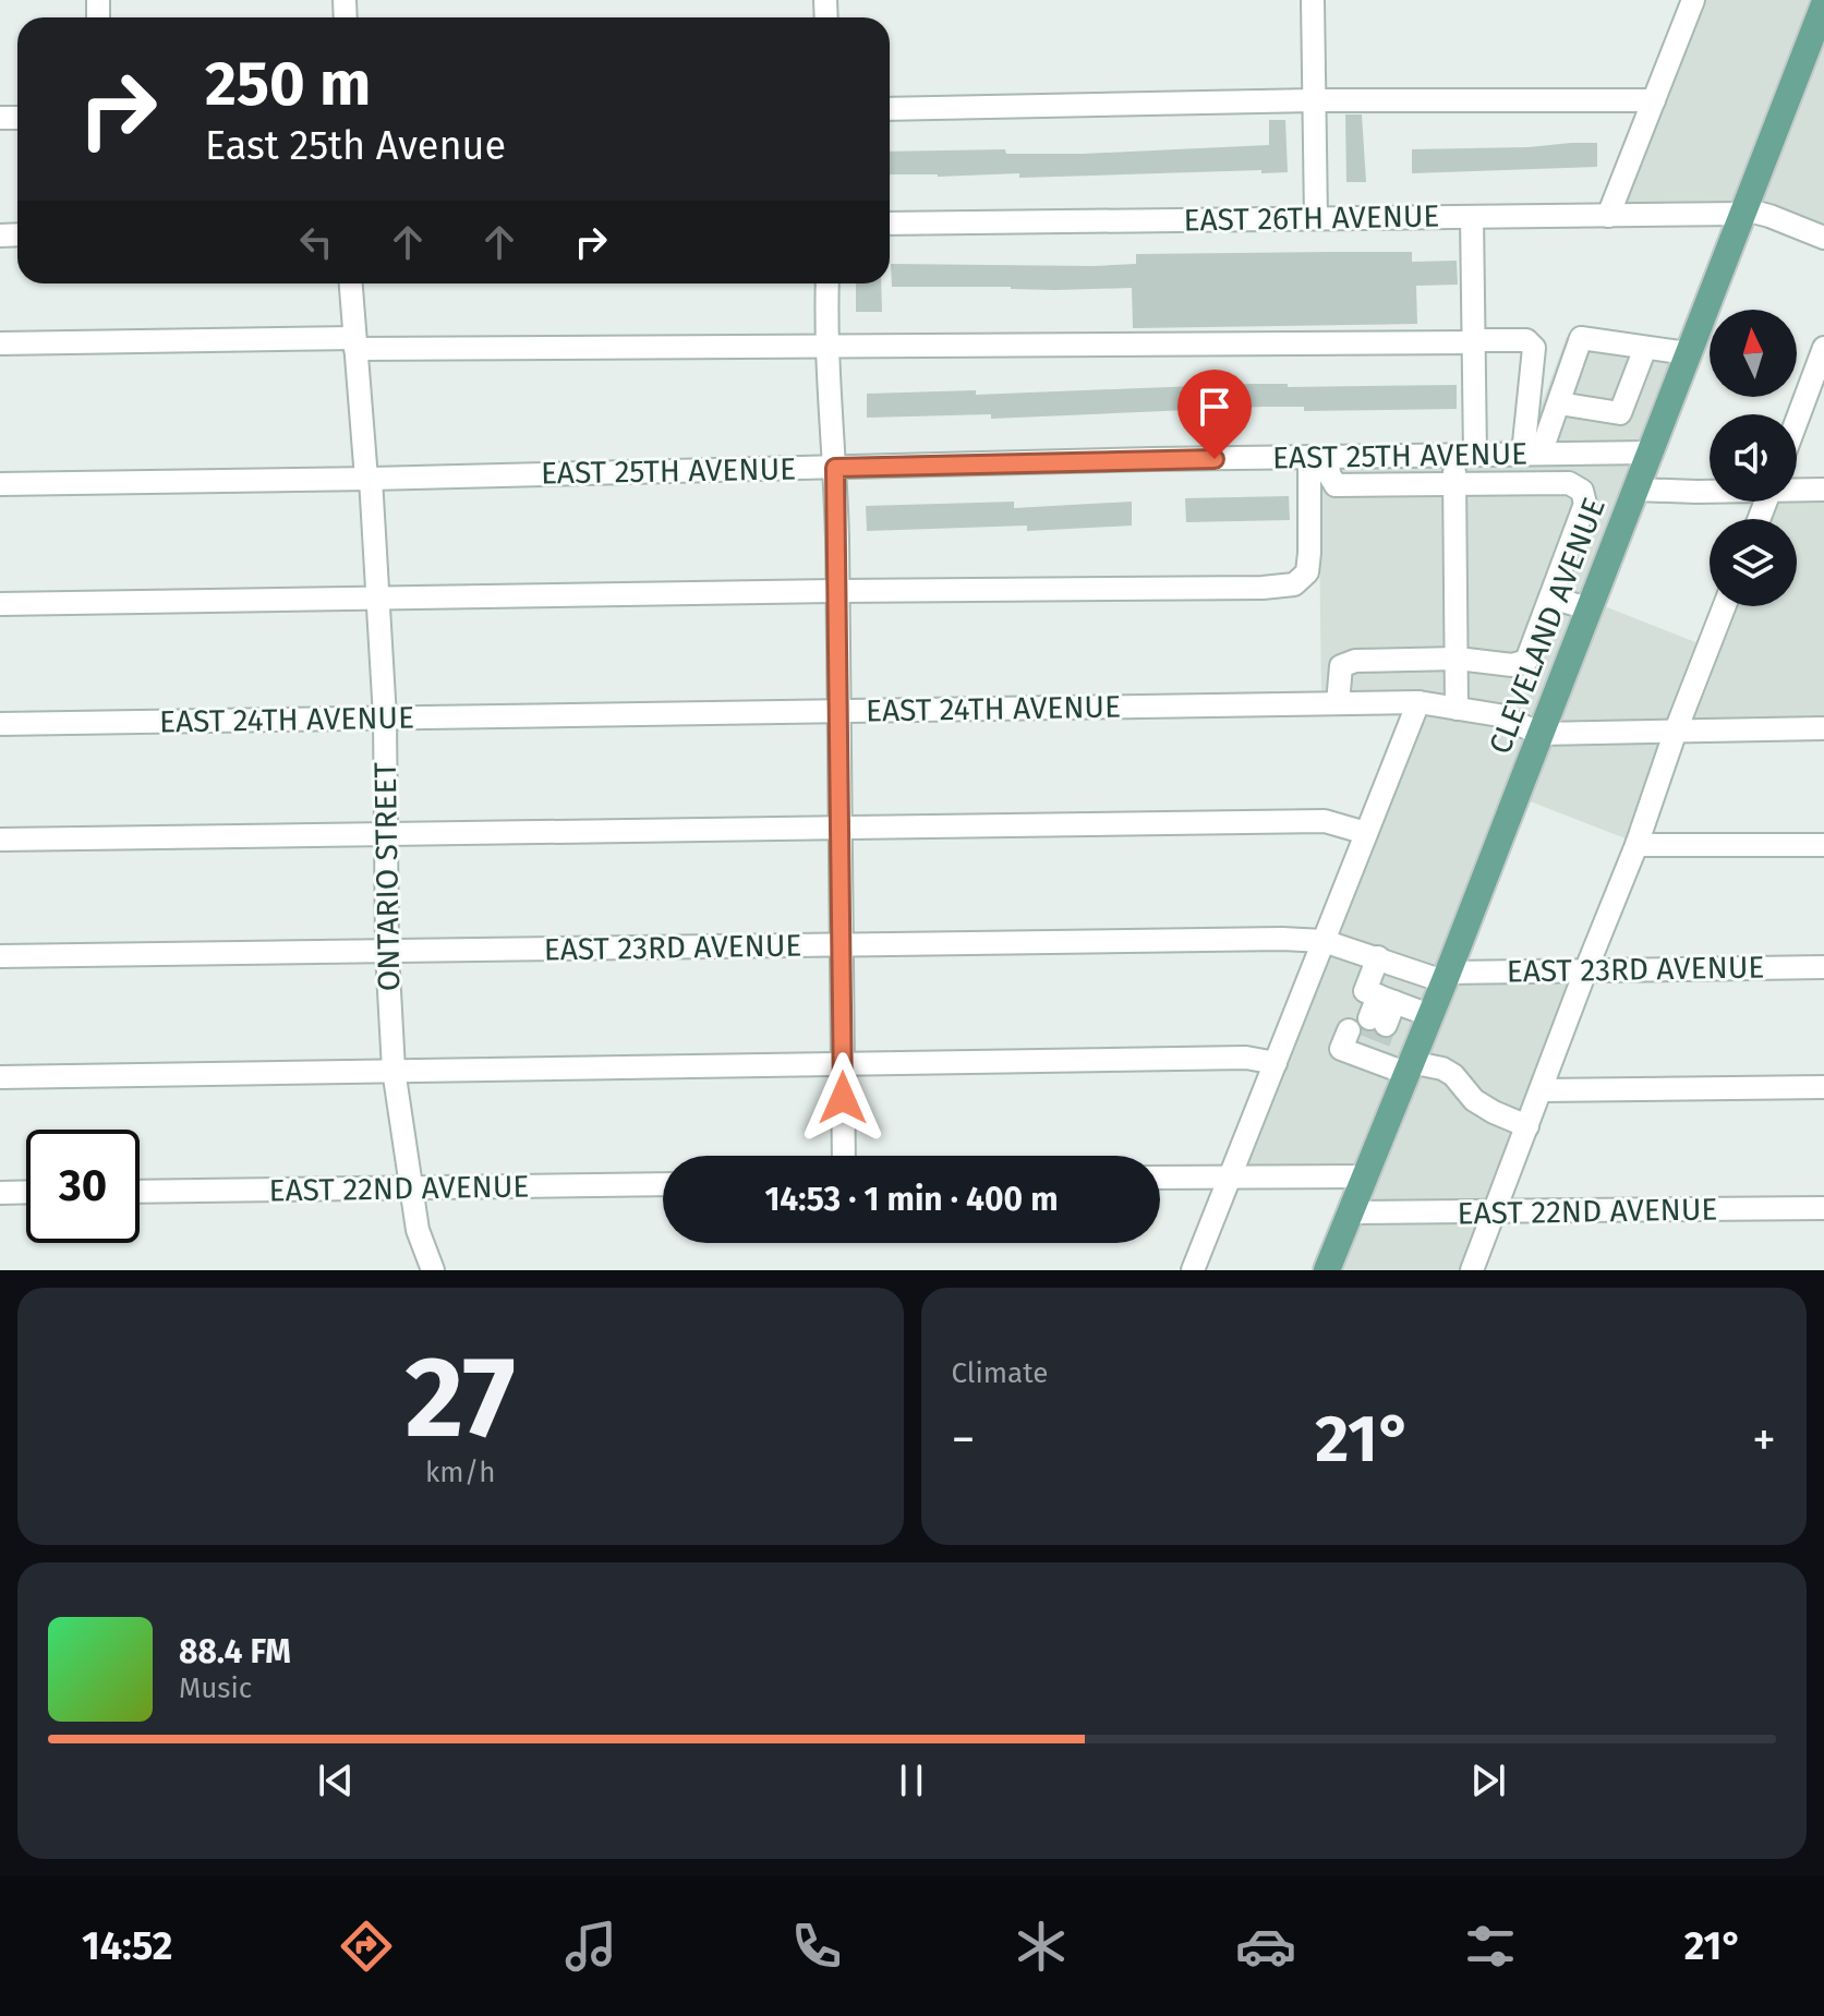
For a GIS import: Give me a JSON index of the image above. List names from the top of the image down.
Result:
{
  "streets": {
    "main road": ["CLEVELAND AVENUE"],
    "street": [
      "EAST 26TH AVENUE",
      "EAST 25TH AVENUE",
      "EAST 24TH AVENUE",
      "ONTARIO STREET",
      "EAST 23RD AVENUE",
      "EAST 22ND AVENUE"
    ]
  },
  "crossings": [
    ["EAST 26TH AVENUE", "CLEVELAND AVENUE"],
    ["EAST 25TH AVENUE", "CLEVELAND AVENUE"],
    ["EAST 25TH AVENUE", "ONTARIO STREET"],
    ["CLEVELAND AVENUE", "EAST 24TH AVENUE"],
    ["CLEVELAND AVENUE", "EAST 23RD AVENUE"],
    ["CLEVELAND AVENUE", "EAST 22ND AVENUE"],
    ["EAST 24TH AVENUE", "ONTARIO STREET"],
    ["ONTARIO STREET", "EAST 23RD AVENUE"],
    ["ONTARIO STREET", "EAST 22ND AVENUE"]
  ],
  "north": "top",
  "page": {
    "turn": ["250 m", "East 25th Avenue"],
    "limit": "30",
    "trip": "14:53 · 1 min · 400 m",
    "tile": [
      ["27", "km/h"],
      "Climate"
    ],
    "heat": ["−", "21°", "+"],
    "song": ["88.4 FM", "Music"],
    "tabs": ["14:52", "21°"]
  }
}
